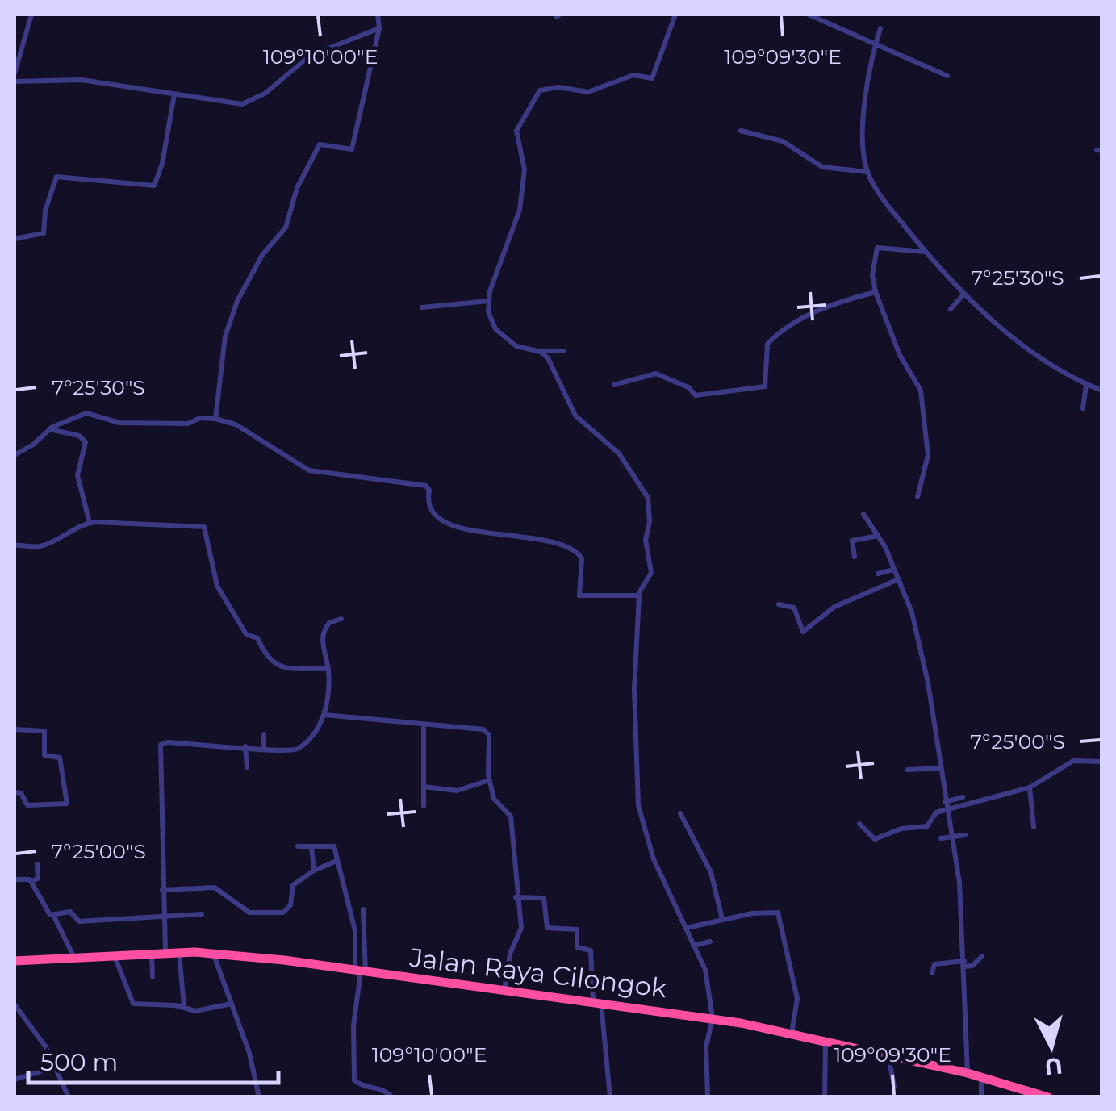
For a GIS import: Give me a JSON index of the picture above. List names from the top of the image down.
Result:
{
  "streets": {
    "highway": ["Jalan Raya Cilongok"]
  },
  "scale_bar": "500 m",
  "north": "bottom",
  "coordinates": [
    "109°10'00\"E",
    "109°09'30\"E",
    "7°25'30\"S",
    "7°25'00\"S"
  ]
}
